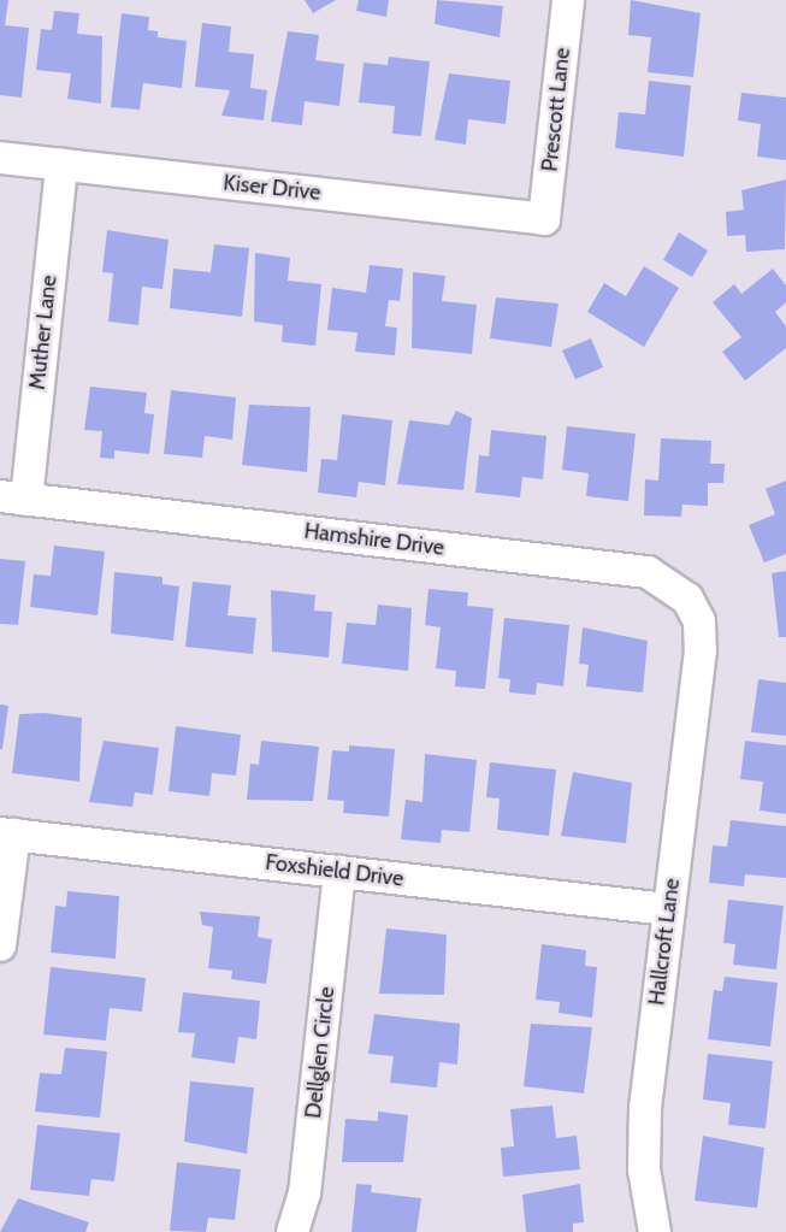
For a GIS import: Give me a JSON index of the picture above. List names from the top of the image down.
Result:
{
  "streets": {
    "street": [
      "Prescott Lane",
      "Kiser Drive",
      "Muther Lane",
      "Hamshire Drive",
      "Foxshield Drive",
      "Hallcroft Lane",
      "Dellglen Circle"
    ]
  },
  "crossings": [
    ["Prescott Lane", "Kiser Drive"],
    ["Kiser Drive", "Muther Lane"],
    ["Muther Lane", "Hamshire Drive"],
    ["Hamshire Drive", "Hallcroft Lane"],
    ["Foxshield Drive", "Hallcroft Lane"],
    ["Foxshield Drive", "Dellglen Circle"]
  ]
}
